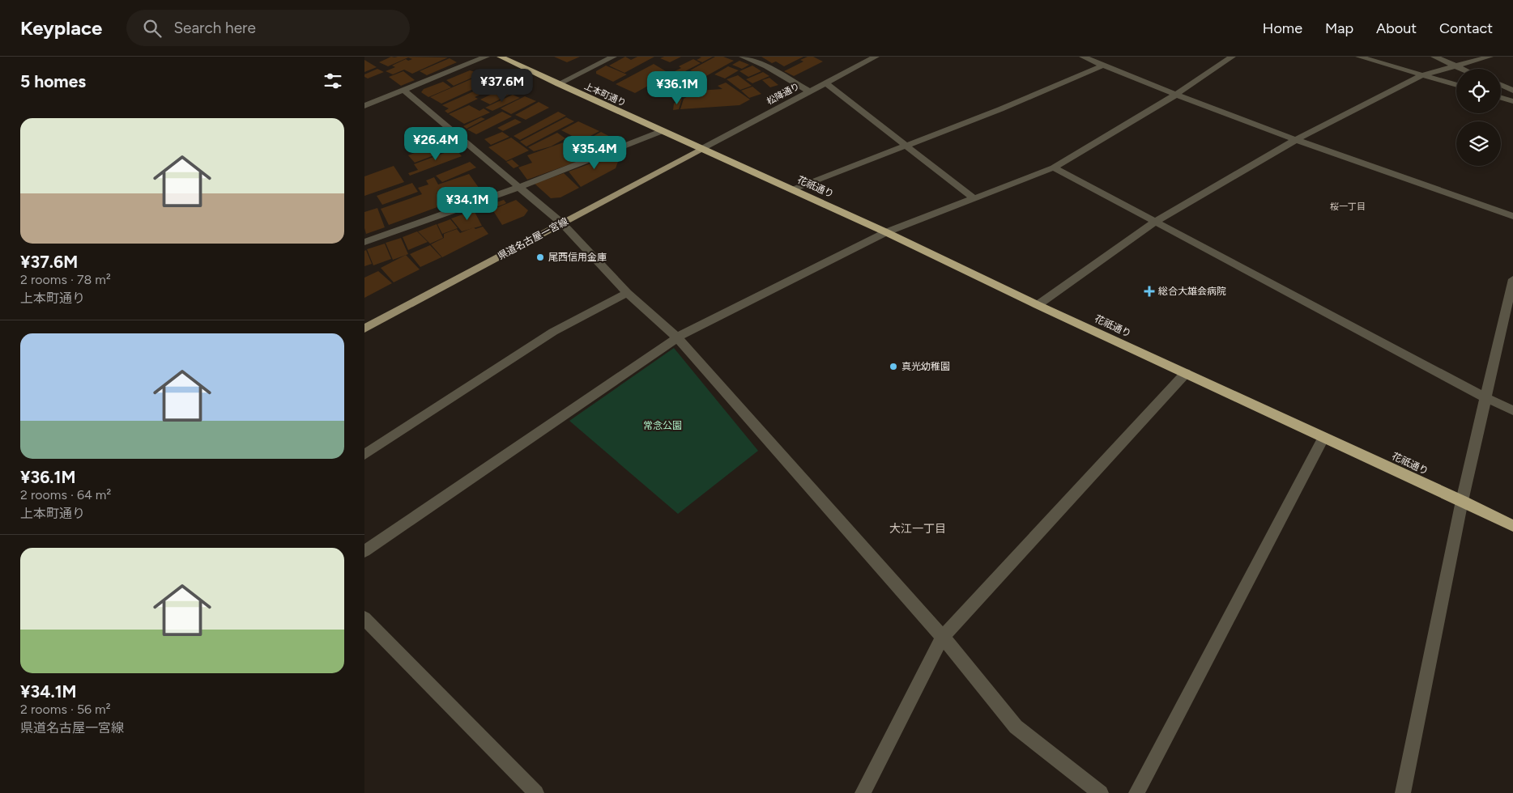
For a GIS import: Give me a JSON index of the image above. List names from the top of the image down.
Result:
{
  "streets": {
    "highway": ["上本町通り", "花祇通り"],
    "main road": ["県道名古屋一宮線"],
    "street": ["松降通り"]
  },
  "crossings": [
    ["松降通り", "上本町通り"],
    ["松降通り", "花祇通り"],
    ["松降通り", "県道名古屋一宮線"],
    ["上本町通り", "花祇通り"],
    ["上本町通り", "県道名古屋一宮線"],
    ["花祇通り", "県道名古屋一宮線"]
  ],
  "districts": ["桜一丁目", "大江一丁目"],
  "parks": ["常念公園"],
  "places": {
    "other": ["尾西信用金庫", "真光幼稚園"],
    "health": ["総合大雄会病院"]
  },
  "page": {
    "header": "Keyplace",
    "search": "Search here",
    "nav": [
      "Home",
      "Map",
      "About",
      "Contact"
    ],
    "heading": "5 homes",
    "price": [
      "¥37.6M",
      "¥36.1M",
      "¥26.4M",
      "¥35.4M",
      "¥34.1M"
    ],
    "list": [
      {
        "name": "¥37.6M",
        "note": "2 rooms · 78 m² · 上本町通り"
      },
      {
        "name": "¥36.1M",
        "note": "2 rooms · 64 m² · 上本町通り"
      },
      {
        "name": "¥34.1M",
        "note": "2 rooms · 56 m² · 県道名古屋一宮線"
      }
    ]
  }
}
